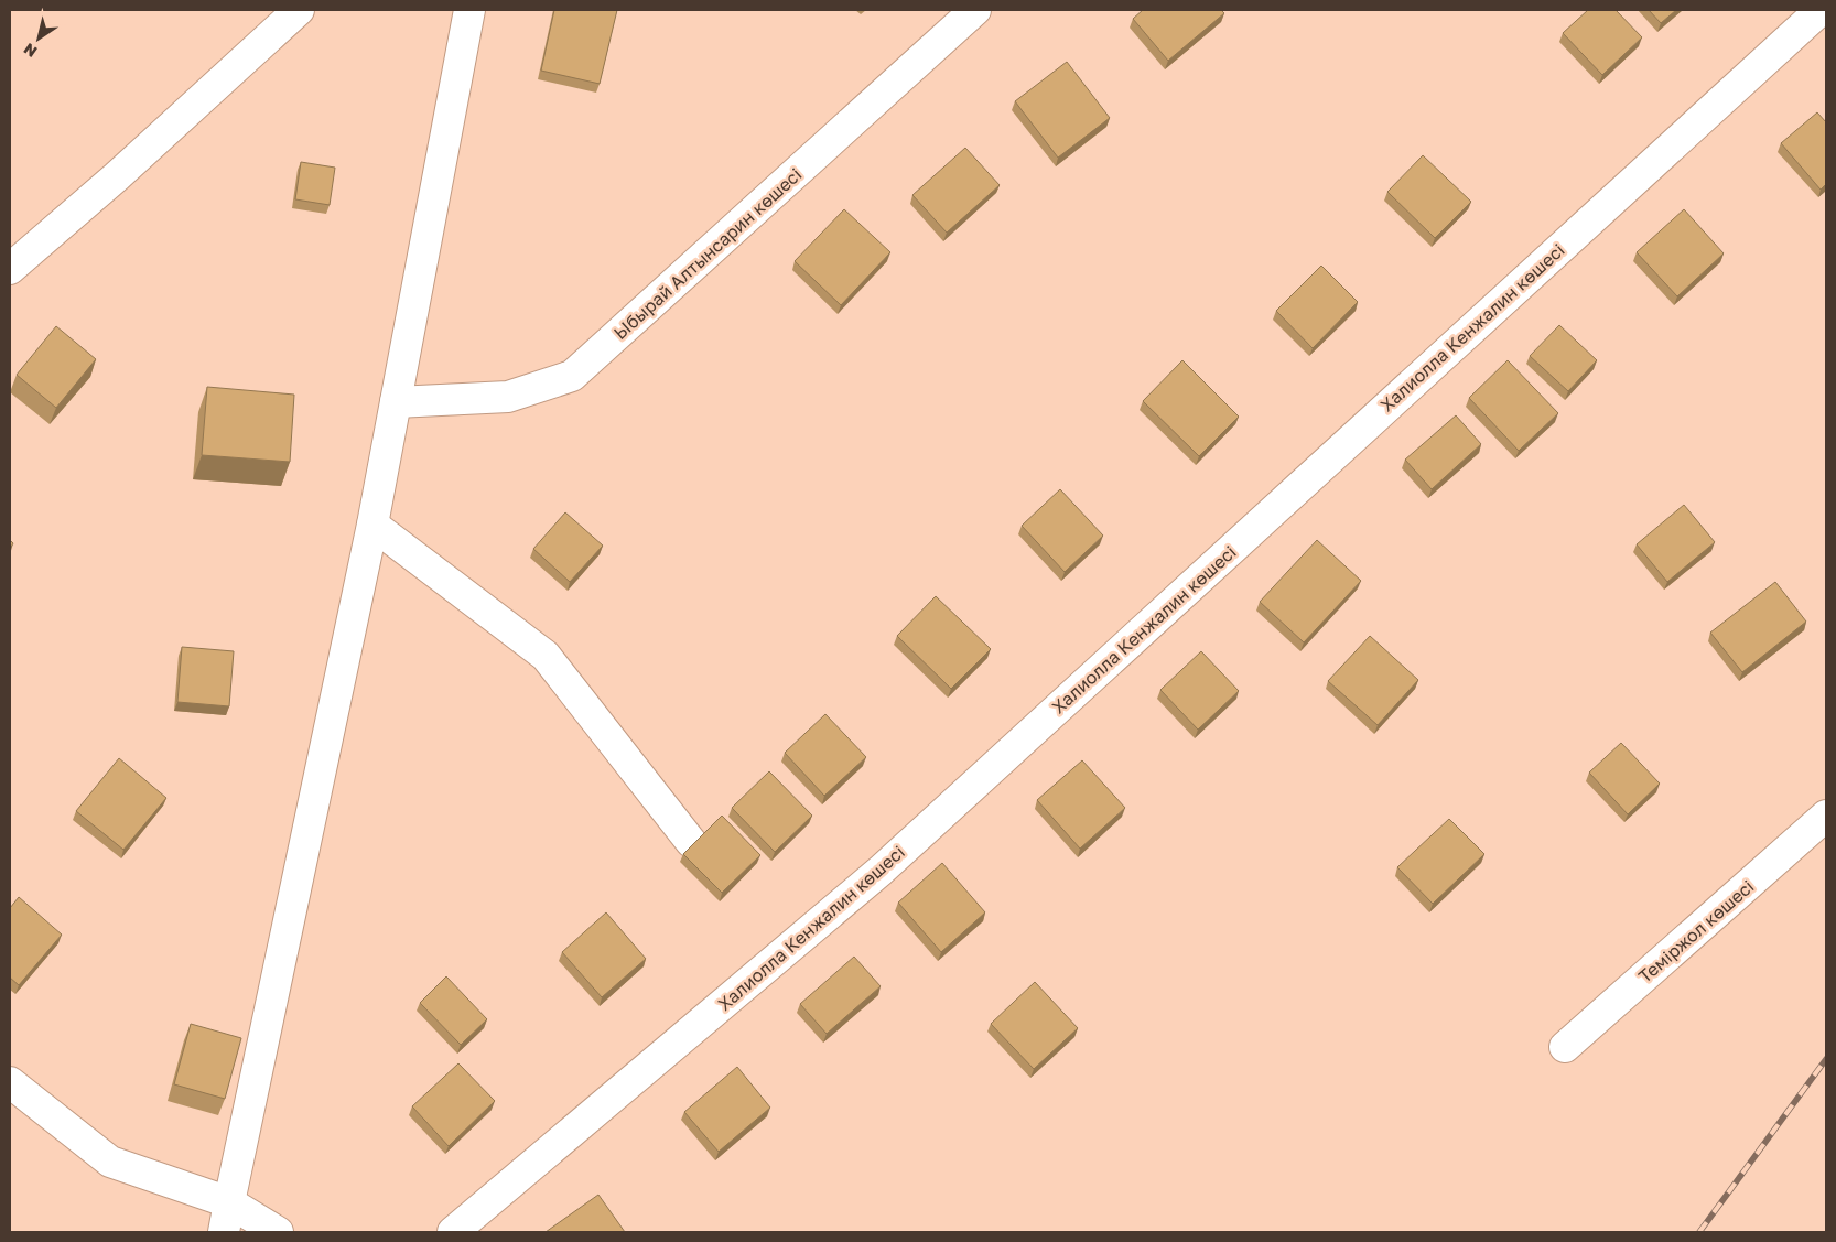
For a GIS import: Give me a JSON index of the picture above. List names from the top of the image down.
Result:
{
  "streets": {
    "street": ["Ыбырай Алтынсарин көшесі", "Халиолла Кенжалин көшесі", "Теміржол көшесі"]
  },
  "north": "bottom left"
}
